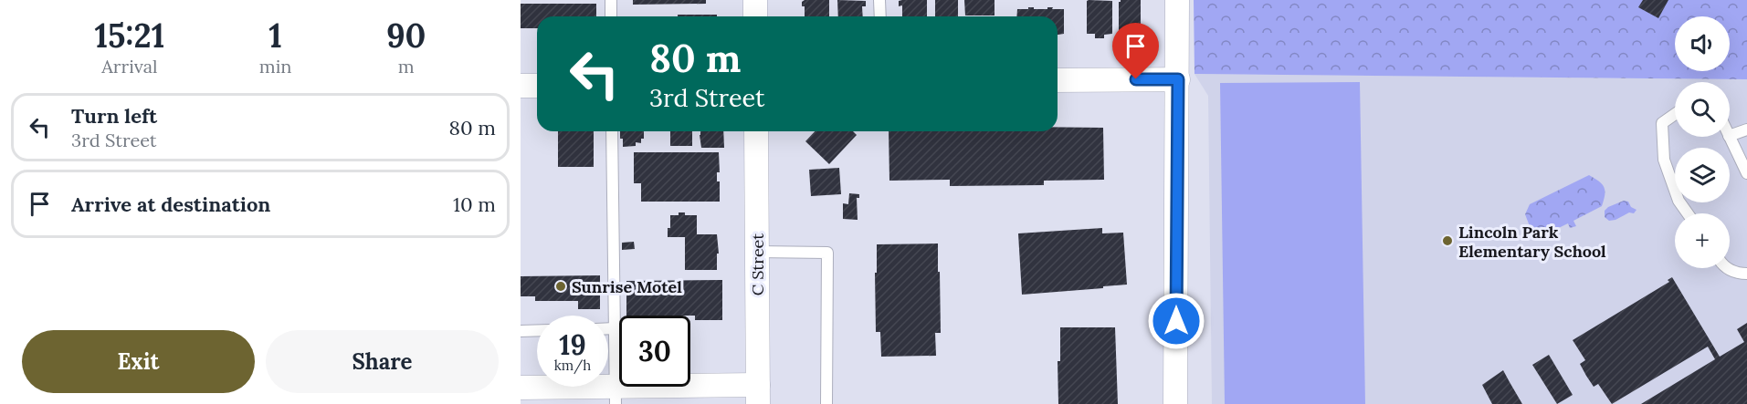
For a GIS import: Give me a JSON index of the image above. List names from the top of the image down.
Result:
{
  "streets": {
    "street": ["C Street"]
  },
  "places": ["Lincoln Park Elementary School", "Sunrise Motel"],
  "page": {
    "eta": [
      "15:21",
      "Arrival",
      "1",
      "min",
      "90",
      "m"
    ],
    "map_buttons": "+",
    "turn": ["80 m", "3rd Street"],
    "list": [
      {
        "name": "Turn left",
        "note": "3rd Street",
        "value": "80 m"
      },
      {
        "name": "Arrive at destination",
        "value": "10 m"
      }
    ],
    "speed": "19 km/h",
    "limit": "30",
    "buttons": ["Exit", "Share"]
  }
}
